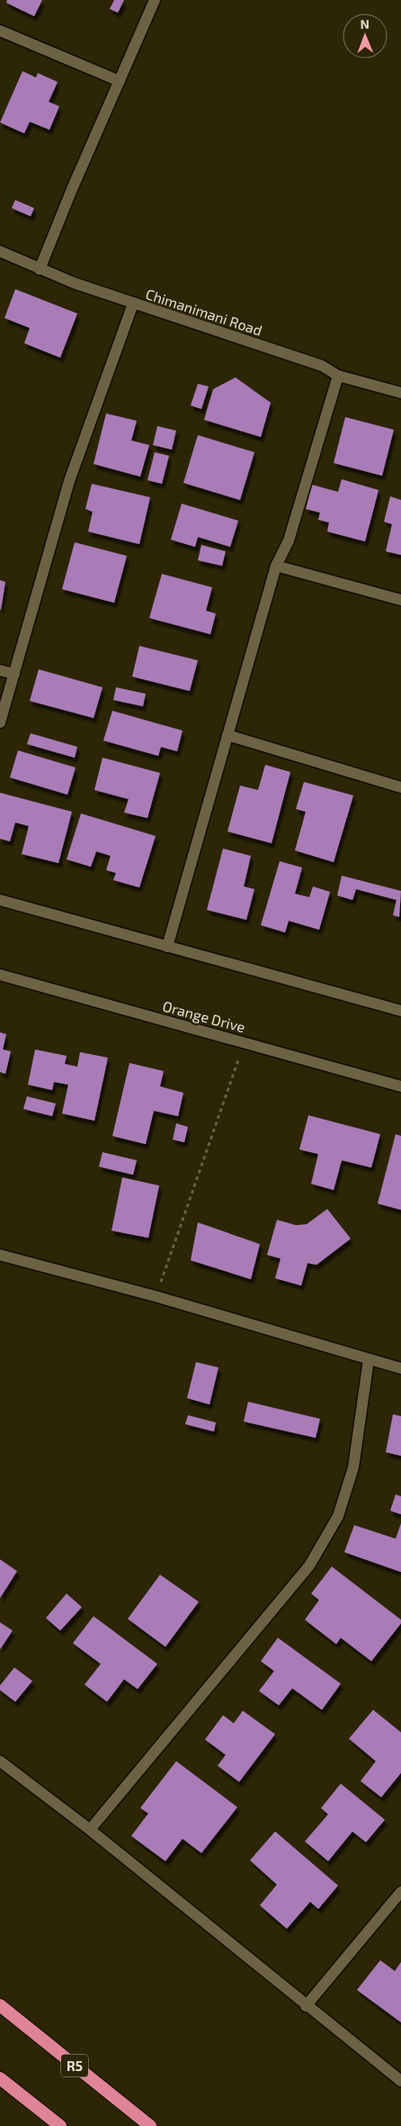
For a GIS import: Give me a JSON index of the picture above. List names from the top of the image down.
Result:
{
  "streets": {
    "highway": ["R5"],
    "street": ["Chimanimani Road", "Orange Drive"]
  },
  "north": "top"
}
